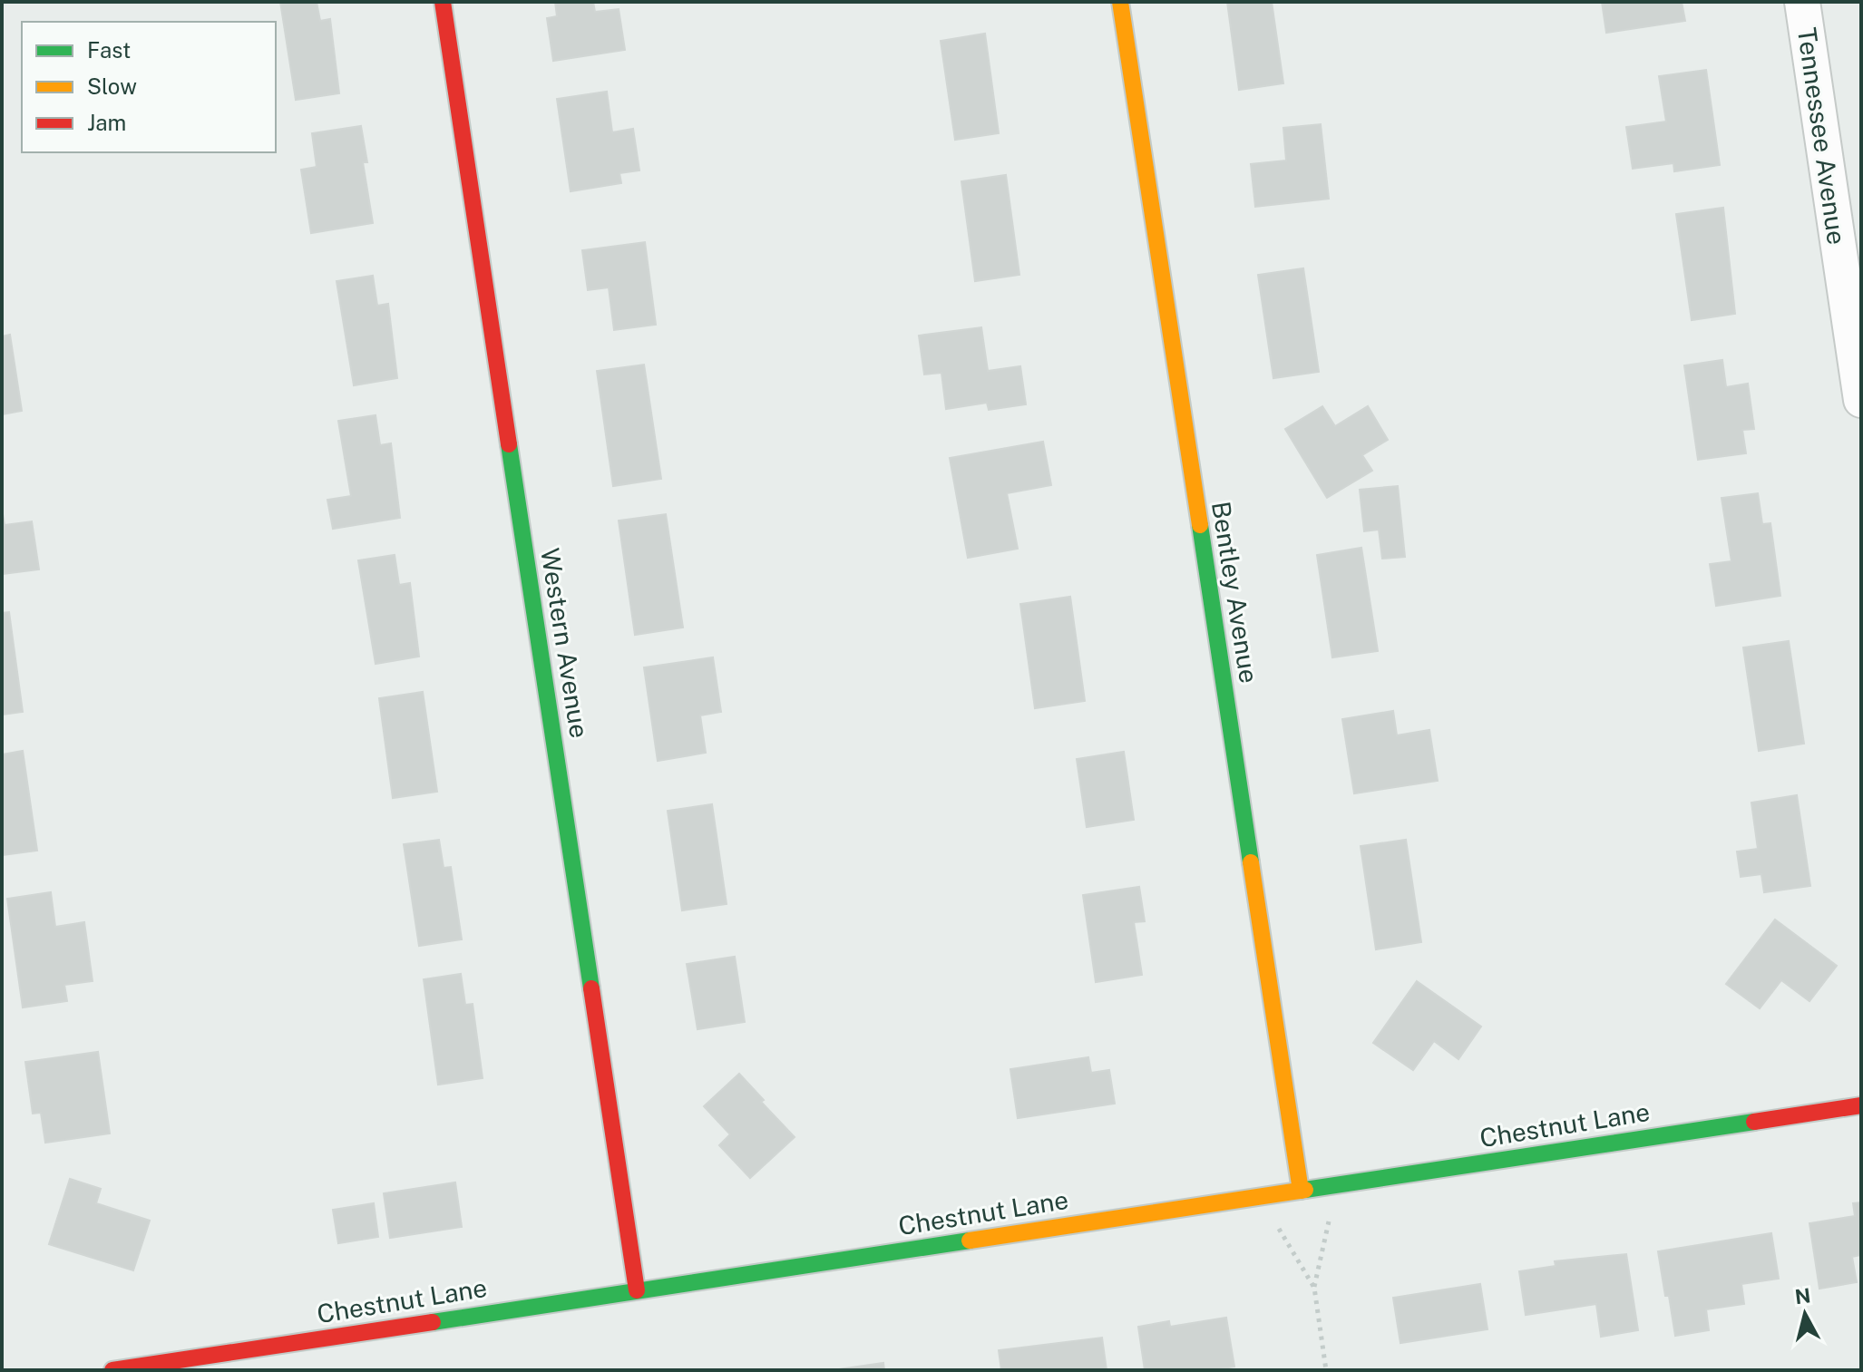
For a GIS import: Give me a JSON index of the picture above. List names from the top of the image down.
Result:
{
  "streets": {
    "street": [
      "Tennessee Avenue",
      "Bentley Avenue",
      "Western Avenue",
      "Chestnut Lane"
    ]
  },
  "crossings": [
    ["Bentley Avenue", "Chestnut Lane"],
    ["Western Avenue", "Chestnut Lane"]
  ],
  "legend": ["Fast", "Slow", "Jam"],
  "north": "top"
}
